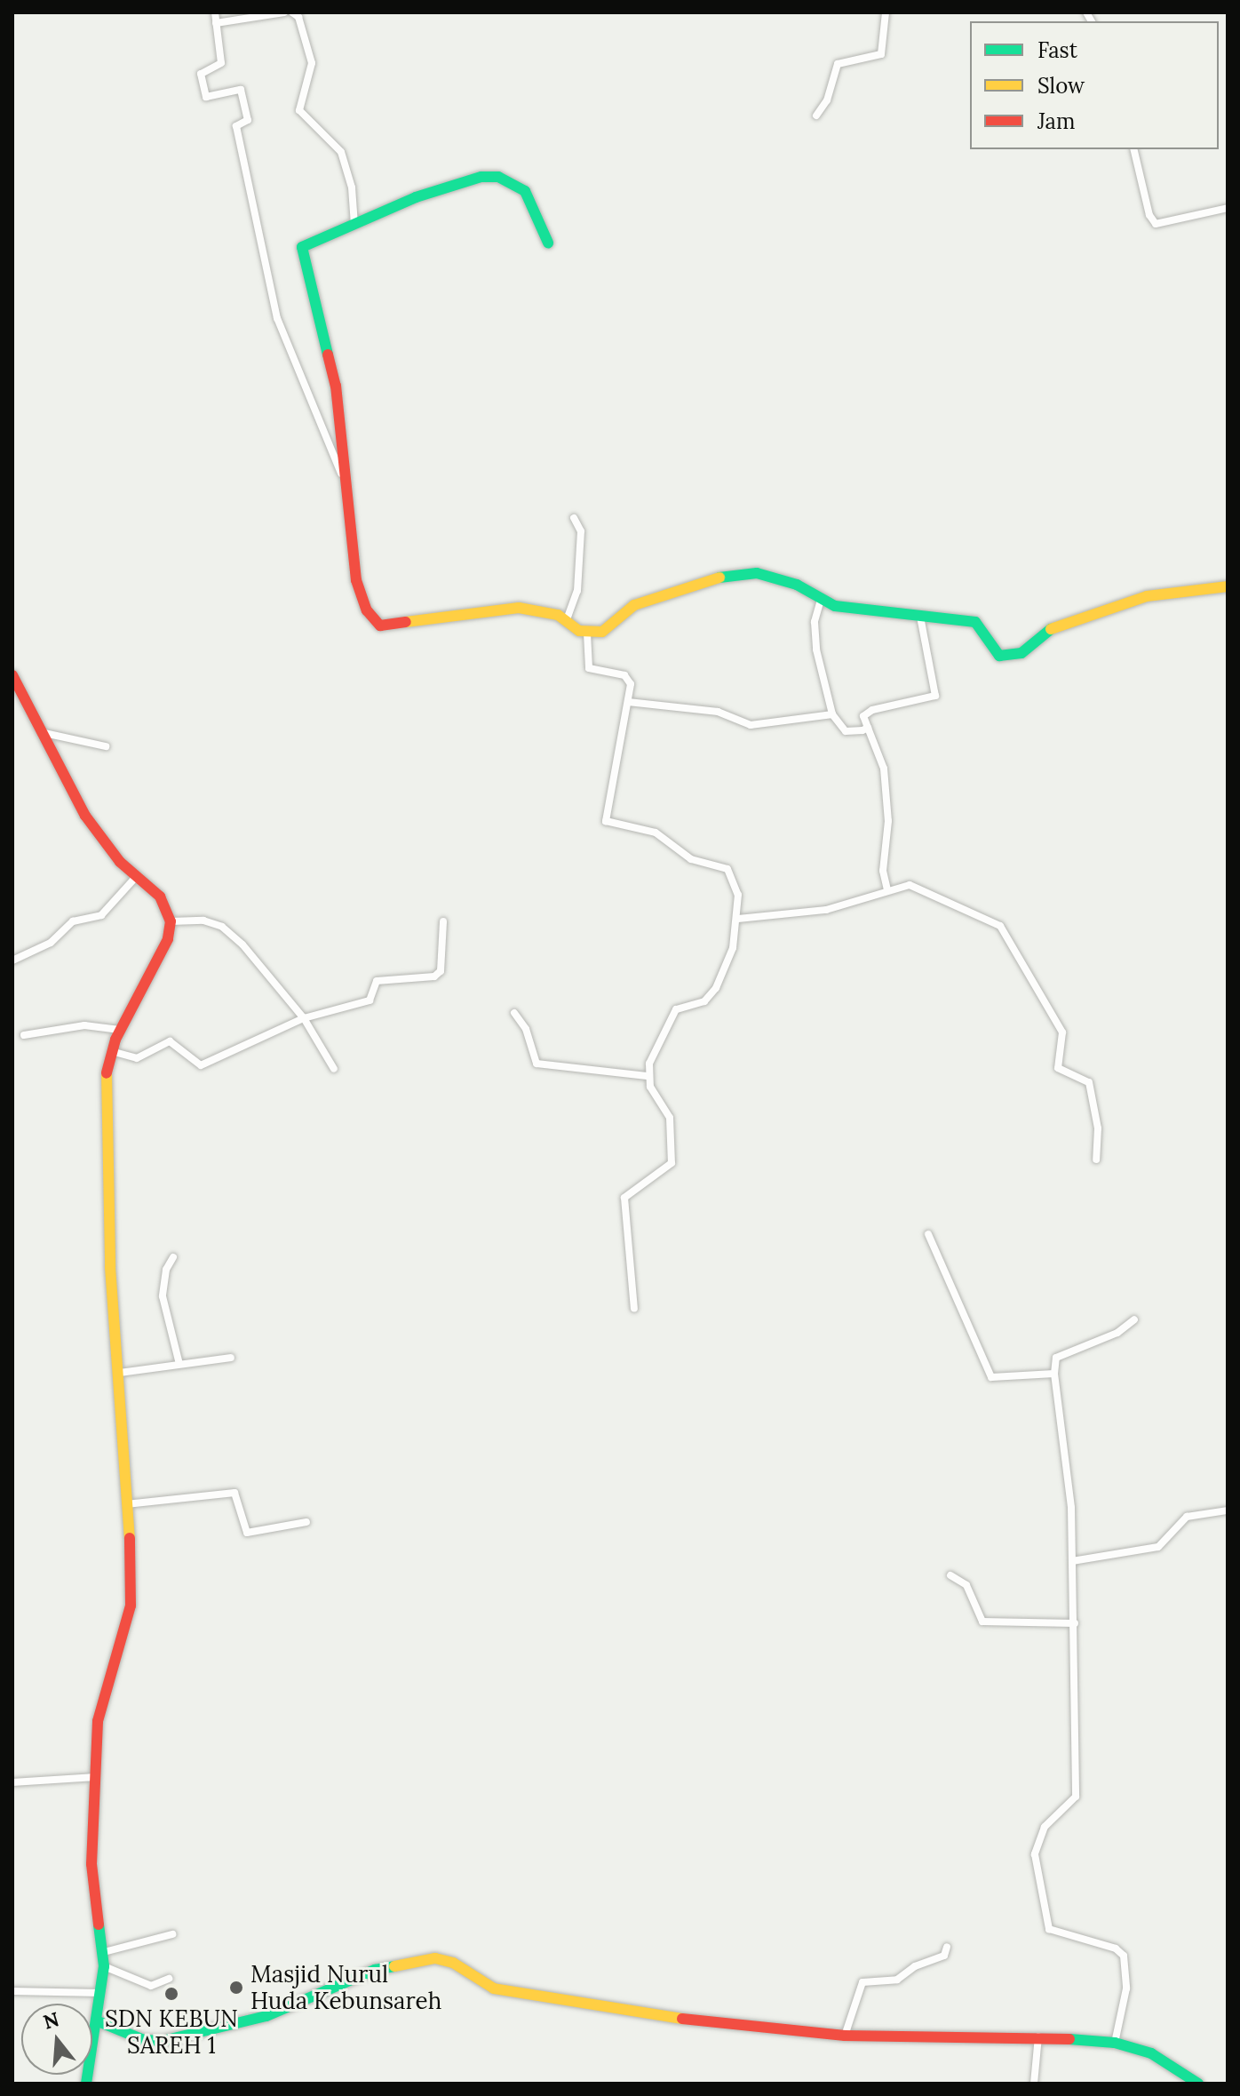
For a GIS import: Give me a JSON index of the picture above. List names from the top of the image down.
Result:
{
  "places": ["Masjid Nurul Huda Kebunsareh", "SDN KEBUN SAREH 1"],
  "legend": ["Fast", "Slow", "Jam"],
  "north": "top"
}
